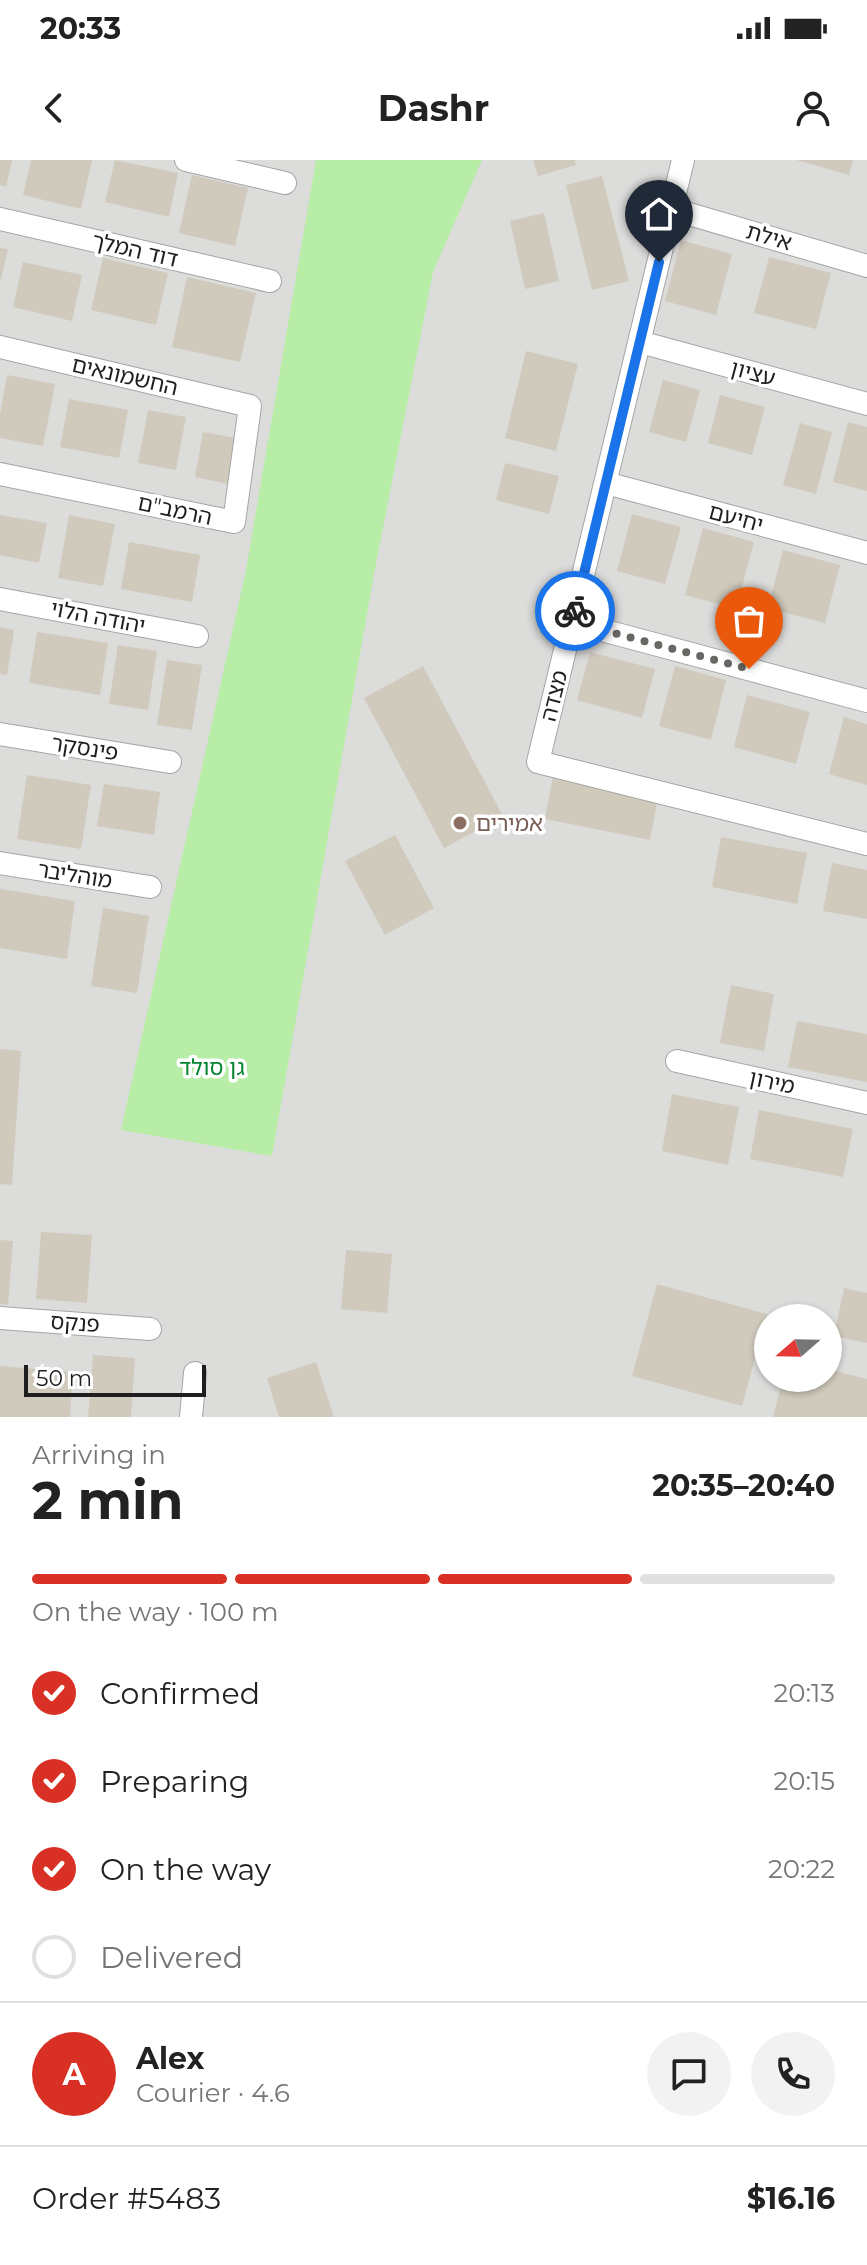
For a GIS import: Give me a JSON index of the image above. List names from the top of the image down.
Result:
{
  "streets": {
    "street": [
      "אילת",
      "דוד המלך",
      "עציון",
      "החשמונאים",
      "הרמב\"ם",
      "יחיעם",
      "יהודה הלוי",
      "מצדה",
      "פינסקר",
      "מוהליבר",
      "מירון",
      "פנקס"
    ]
  },
  "crossings": [
    ["אילת", "מצדה"],
    ["עציון", "מצדה"],
    ["החשמונאים", "הרמב\"ם"],
    ["יחיעם", "מצדה"]
  ],
  "parks": ["גן סולד"],
  "places": ["אמירים"],
  "scale_bar": "50 m",
  "north": "left",
  "page": {
    "status": "20:33",
    "header": "Dashr",
    "scale": "50 m",
    "heading": ["2 min", "Arriving in", "20:35–20:40"],
    "panel": [
      "Alex",
      "Courier · 4.6",
      "Order #5483",
      "$16.16"
    ],
    "bar": "On the way · 100 m",
    "list": [
      ["Confirmed", "20:13"],
      ["Preparing", "20:15"],
      ["On the way", "20:22"],
      "Delivered"
    ],
    "round": "A"
  }
}
